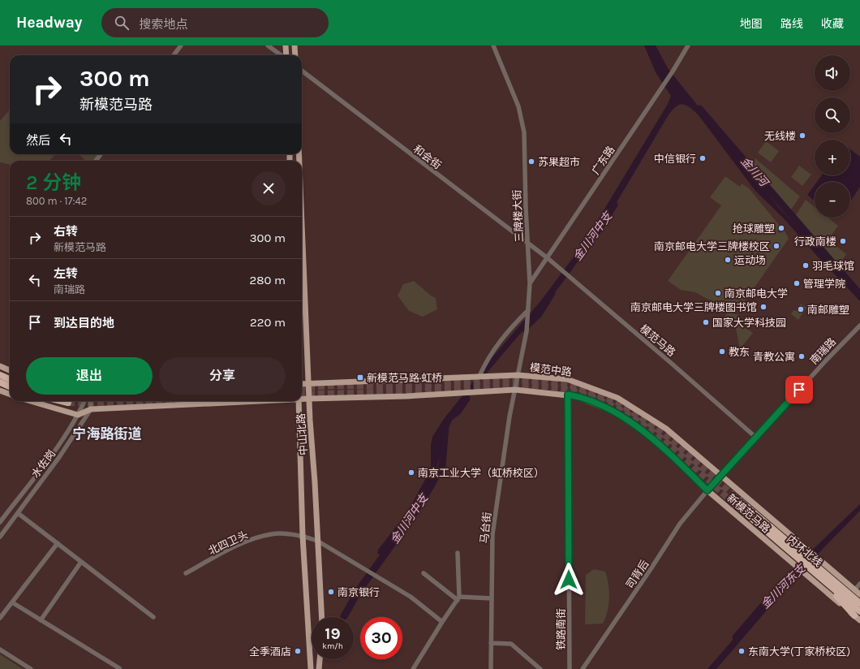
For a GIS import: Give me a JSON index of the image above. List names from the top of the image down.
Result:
{
  "streets": {
    "highway": ["内环北线"],
    "main road": ["模范中路", "中山北路", "新模范马路"],
    "street": [
      "和会街",
      "广东路",
      "三牌楼大街",
      "模范马路",
      "南瑞路",
      "水佐岗",
      "马台街",
      "北四卫头",
      "司背后",
      "铁路南街"
    ]
  },
  "crossings": [
    ["和会街", "广东路"],
    ["和会街", "三牌楼大街"],
    ["和会街", "模范马路"],
    ["广东路", "三牌楼大街"],
    ["广东路", "模范马路"],
    ["三牌楼大街", "模范中路"],
    ["三牌楼大街", "新模范马路"],
    ["三牌楼大街", "马台街"],
    ["模范马路", "南瑞路"],
    ["南瑞路", "模范中路"],
    ["南瑞路", "新模范马路"],
    ["南瑞路", "司背后"],
    ["模范中路", "中山北路"],
    ["模范中路", "新模范马路"],
    ["中山北路", "北四卫头"],
    ["新模范马路", "马台街"],
    ["新模范马路", "内环北线"],
    ["新模范马路", "司背后"],
    ["新模范马路", "铁路南街"]
  ],
  "districts": ["宁海路街道"],
  "water": ["金川河", "金川河中支", "金川河东支"],
  "places": {
    "other": [
      "无线楼",
      "中信银行",
      "苏果超市",
      "抢球雕塑",
      "行政南楼",
      "南京邮电大学三牌楼校区",
      "运动场",
      "羽毛球馆",
      "管理学院",
      "南京邮电大学",
      "南京邮电大学三牌楼图书馆",
      "南邮雕塑",
      "国家大学科技园",
      "教东",
      "青教公寓",
      "南京工业大学（虹桥校区）",
      "南京银行",
      "全季酒店",
      "东南大学(丁家桥校区)"
    ],
    "transit": ["新模范马路·虹桥"]
  },
  "page": {
    "header": "Headway",
    "search": "搜索地点",
    "nav": ["地图", "路线", "收藏"],
    "map_buttons": ["+", "−"],
    "turn": ["300 m", "新模范马路"],
    "then": "然后",
    "heading": ["2 分钟", "800 m · 17:42"],
    "list": [
      {
        "name": "右转",
        "note": "新模范马路",
        "value": "300 m"
      },
      {
        "name": "左转",
        "note": "南瑞路",
        "value": "280 m"
      },
      {
        "name": "到达目的地",
        "value": "220 m"
      }
    ],
    "buttons": ["退出", "分享"],
    "speed": "19 km/h",
    "limit": "30"
  }
}
